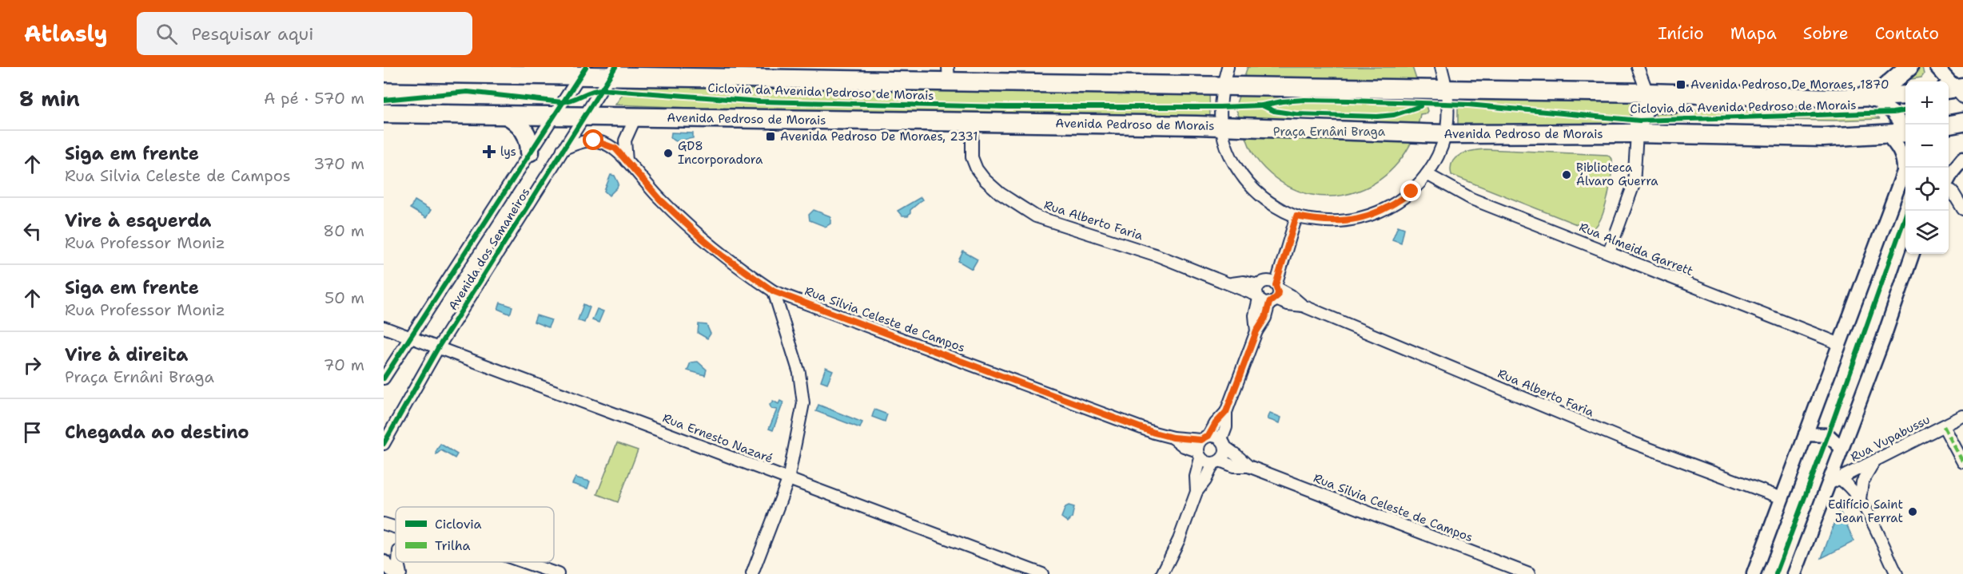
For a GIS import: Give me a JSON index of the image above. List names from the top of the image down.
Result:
{
  "streets": {
    "highway": ["Avenida Pedroso de Morais"],
    "street": [
      "Rua Alberto Faria",
      "Avenida dos Semaneiros",
      "Rua Almeida Garrett",
      "Rua Silvia Celeste de Campos",
      "Rua Ernesto Nazaré",
      "Rua Vupabussu"
    ],
    "cycle path": ["Ciclovia da Avenida Pedroso de Morais"]
  },
  "crossings": [
    ["Avenida Pedroso de Morais", "Rua Alberto Faria"],
    ["Avenida Pedroso de Morais", "Avenida dos Semaneiros"],
    ["Avenida dos Semaneiros", "Rua Silvia Celeste de Campos"],
    ["Avenida dos Semaneiros", "Rua Ernesto Nazaré"]
  ],
  "parks": ["Praça Ernâni Braga"],
  "places": {
    "transit": ["Avenida Pedroso De Moraes, 1870", "Avenida Pedroso De Moraes, 2331"],
    "health": ["lys"],
    "other": ["GD8 Incorporadora", "Biblioteca Álvaro Guerra", "Edifício Saint Jean Ferrat"]
  },
  "legend": ["Ciclovia", "Trilha"],
  "page": {
    "header": "Atlasly",
    "search": "Pesquisar aqui",
    "nav": [
      "Início",
      "Mapa",
      "Sobre",
      "Contato"
    ],
    "heading": ["8 min", "A pé · 570 m"],
    "map_buttons": ["+", "−"],
    "list": [
      ["Siga em frente", "Rua Silvia Celeste de Campos", "370 m"],
      ["Vire à esquerda", "Rua Professor Moniz", "80 m"],
      ["Siga em frente", "Rua Professor Moniz", "50 m"],
      ["Vire à direita", "Praça Ernâni Braga", "70 m"],
      "Chegada ao destino"
    ]
  }
}
